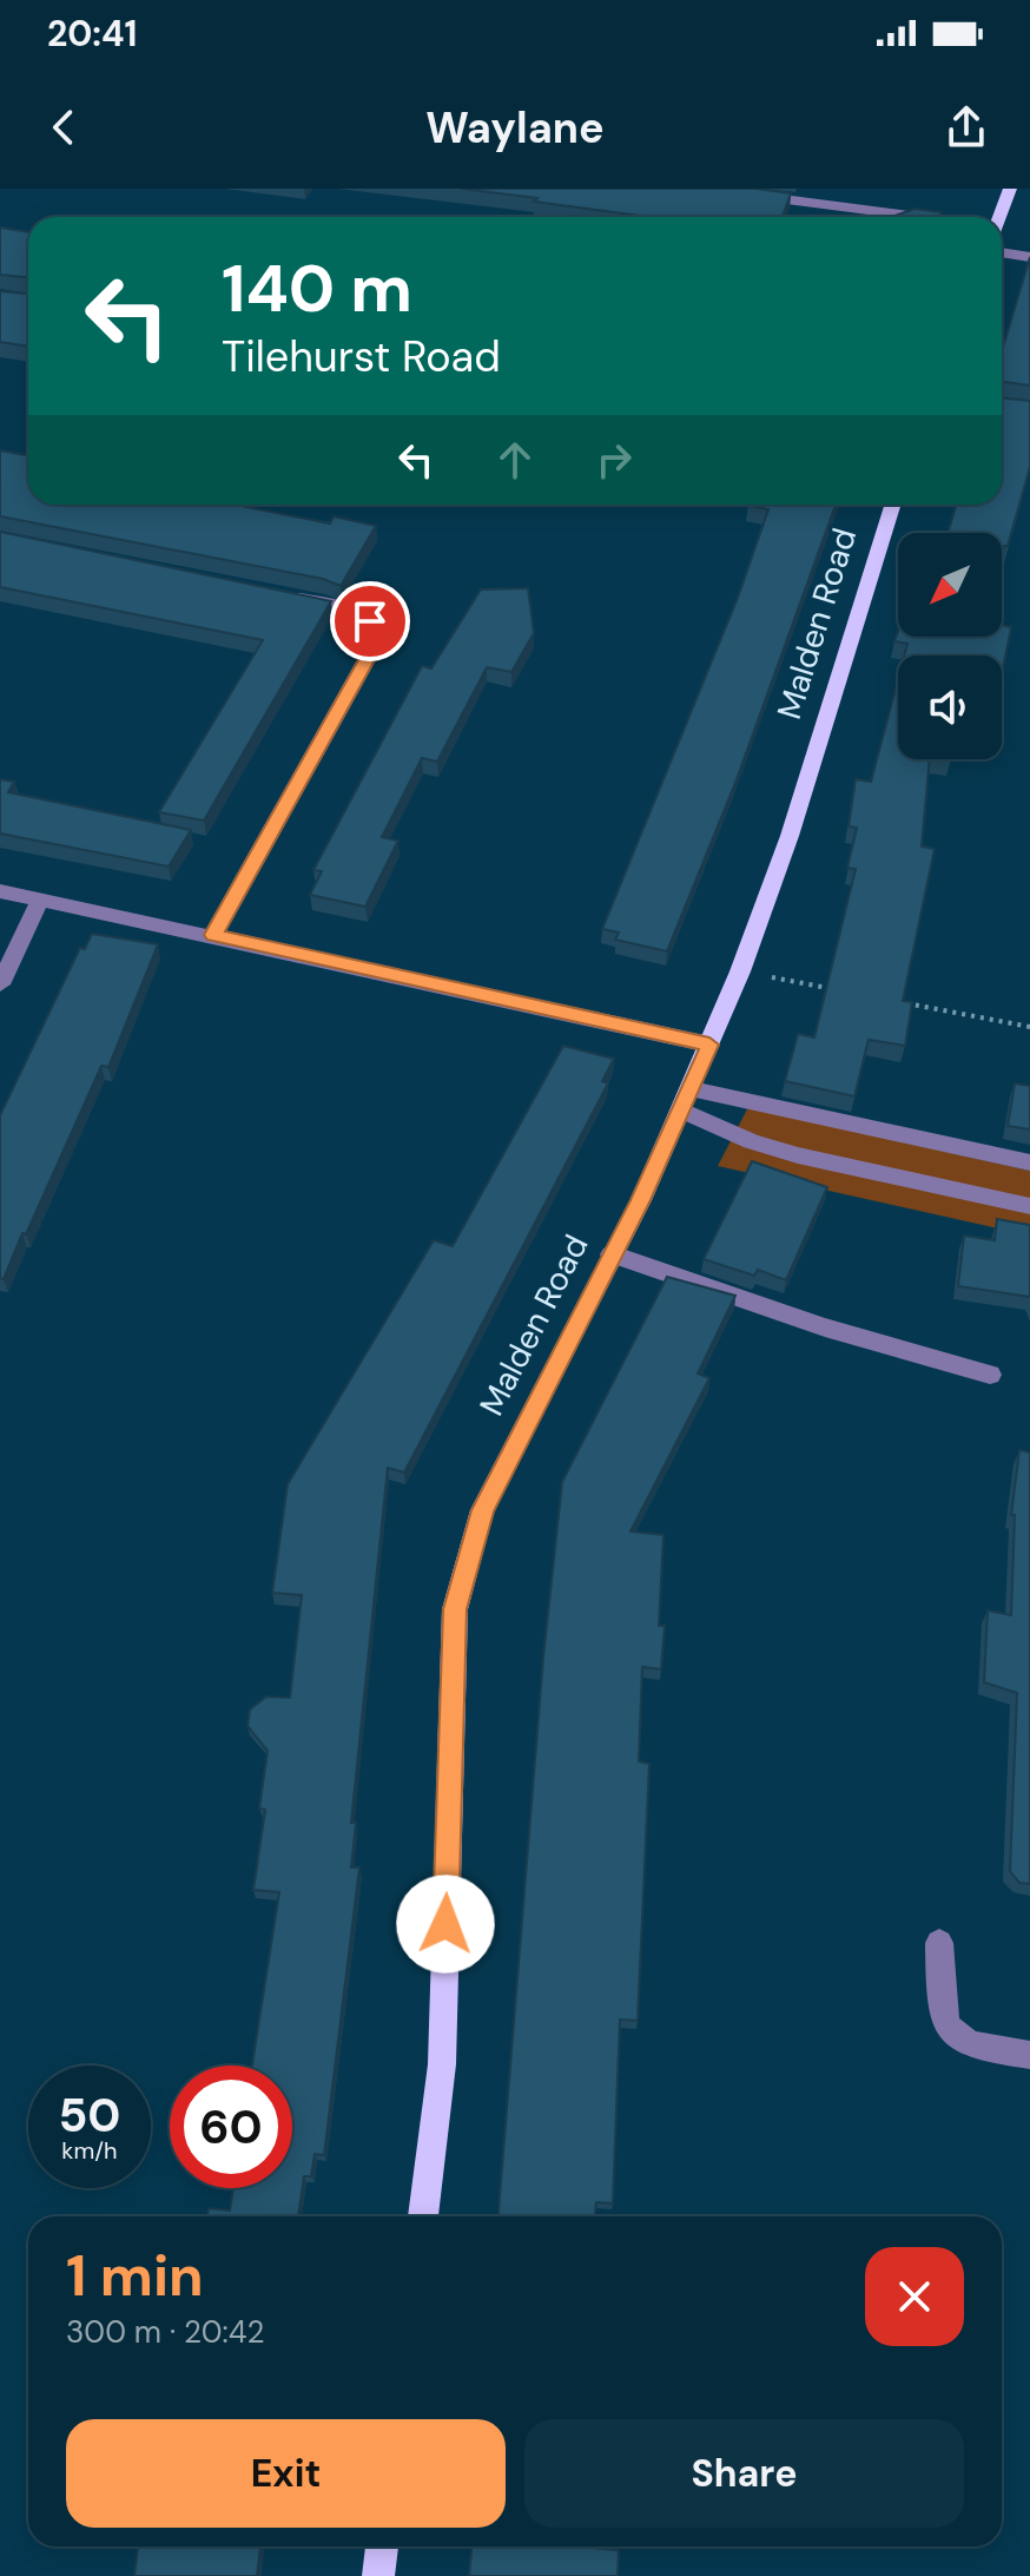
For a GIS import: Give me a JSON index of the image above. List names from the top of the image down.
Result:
{
  "streets": {
    "main road": ["Malden Road"]
  },
  "north": "bottom left",
  "page": {
    "status": "20:41",
    "header": "Waylane",
    "turn": ["140 m", "Tilehurst Road"],
    "speed": "50 km/h",
    "limit": "60",
    "heading": ["1 min", "300 m · 20:42"],
    "buttons": ["Exit", "Share"]
  }
}
